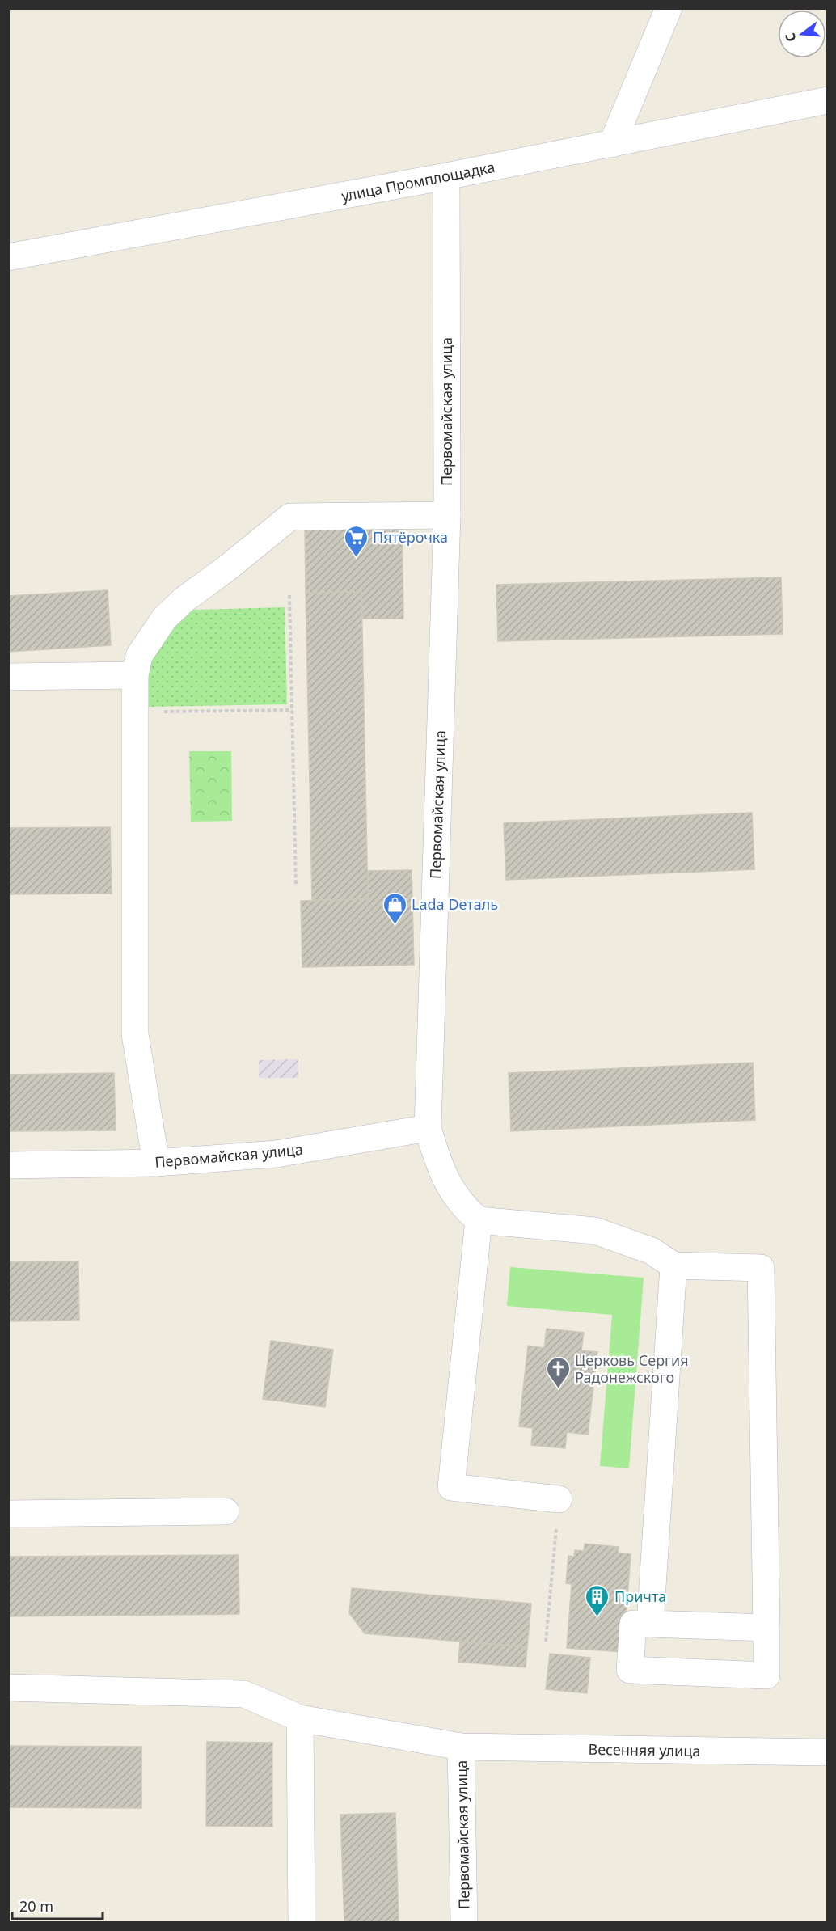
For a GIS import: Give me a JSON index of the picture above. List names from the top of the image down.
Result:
{
  "streets": {
    "street": ["улица Промплощадка", "Первомайская улица", "Весенняя улица"]
  },
  "crossings": [
    ["улица Промплощадка", "Первомайская улица"],
    ["Первомайская улица", "Весенняя улица"]
  ],
  "places": {
    "supermarket": ["Пятёрочка"],
    "shop": ["Lada Dеталь"],
    "church": ["Церковь Сергия Радонежского"],
    "building": ["Причта"]
  },
  "scale_bar": "20 m",
  "north": "left"
}
